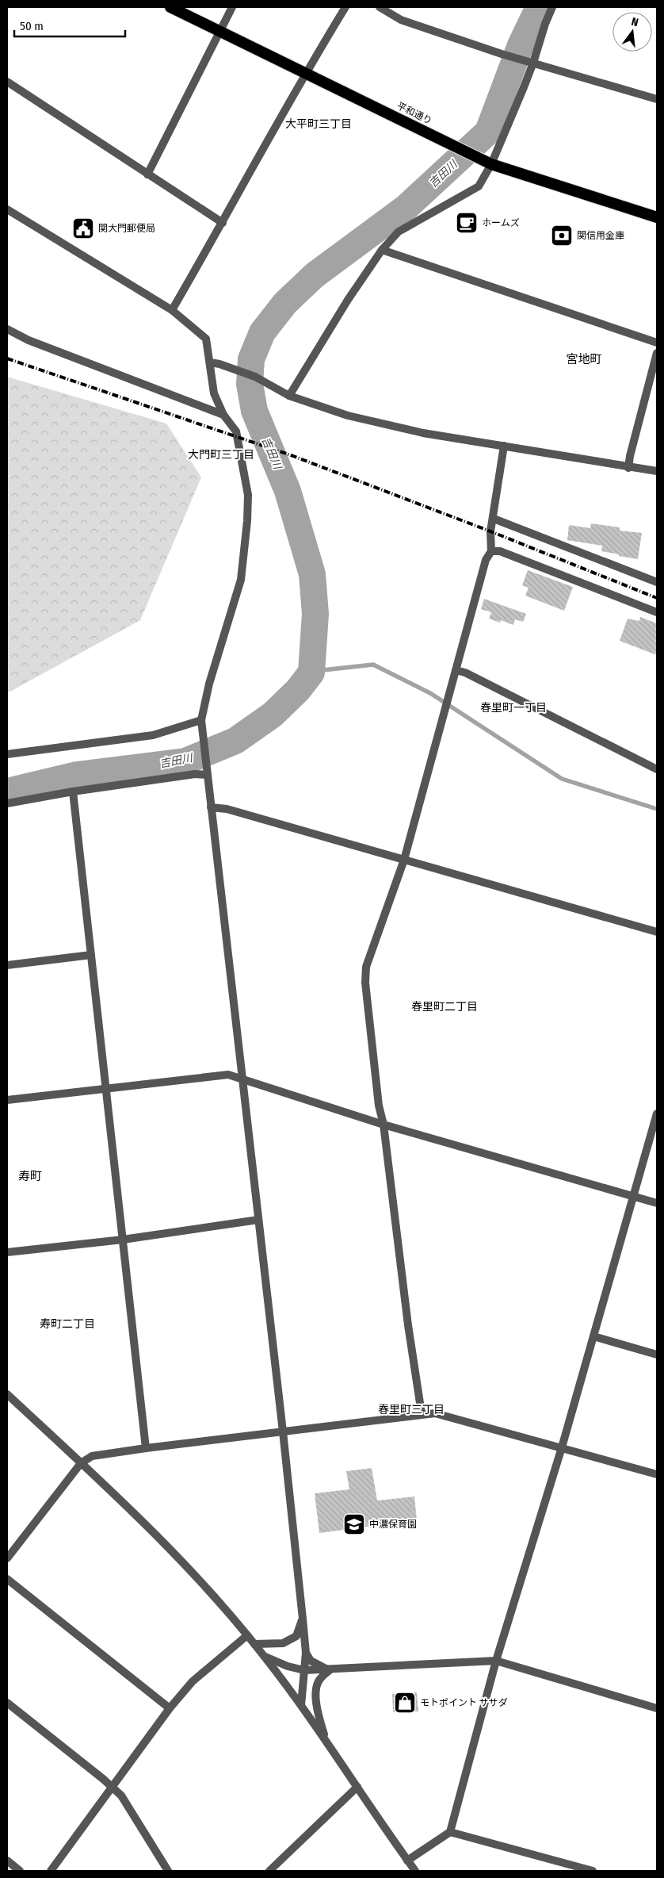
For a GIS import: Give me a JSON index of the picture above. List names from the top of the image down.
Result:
{
  "streets": {
    "highway": ["平和通り"]
  },
  "districts": [
    "大平町三丁目",
    "宮地町",
    "大門町三丁目",
    "春里町一丁目",
    "春里町二丁目",
    "寿町",
    "寿町二丁目",
    "春里町三丁目"
  ],
  "water": ["吉田川"],
  "places": {
    "cafe": ["ホームズ"],
    "public building": ["関大門郵便局"],
    "bank": ["関信用金庫"],
    "school or university": ["中濃保育園"],
    "shop": ["モトポイント ササダ"]
  },
  "scale_bar": "50 m",
  "north": "top"
}
